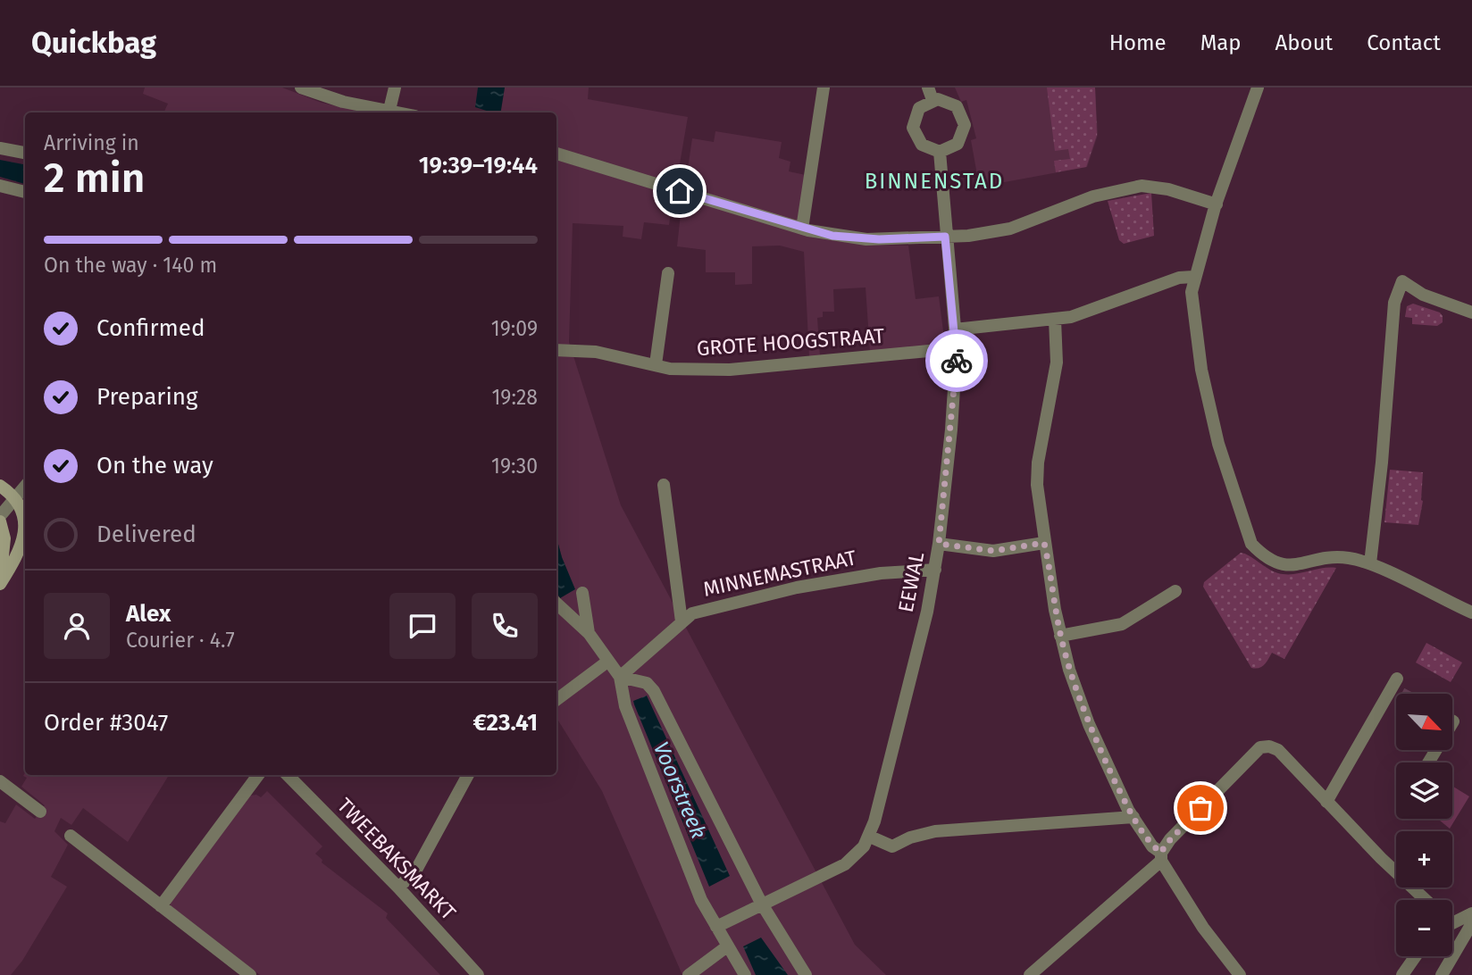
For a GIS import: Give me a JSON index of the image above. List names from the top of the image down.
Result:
{
  "streets": {
    "street": [
      "GROTE HOOGSTRAAT",
      "MINNEMASTRAAT",
      "EEWAL",
      "TWEEBAKSMARKT"
    ]
  },
  "crossings": [
    ["GROTE HOOGSTRAAT", "EEWAL"],
    ["MINNEMASTRAAT", "EEWAL"]
  ],
  "districts": ["BINNENSTAD"],
  "water": ["Voorstreek"],
  "north": "bottom right",
  "page": {
    "header": "Quickbag",
    "nav": [
      "Home",
      "Map",
      "About",
      "Contact"
    ],
    "heading": ["2 min", "Arriving in", "19:39–19:44"],
    "panel": [
      "Alex",
      "Courier · 4.7",
      "Order #3047",
      "€23.41"
    ],
    "bar": "On the way · 140 m",
    "list": [
      ["Confirmed", "19:09"],
      ["Preparing", "19:28"],
      ["On the way", "19:30"],
      "Delivered"
    ],
    "map_buttons": ["+", "−"]
  }
}
